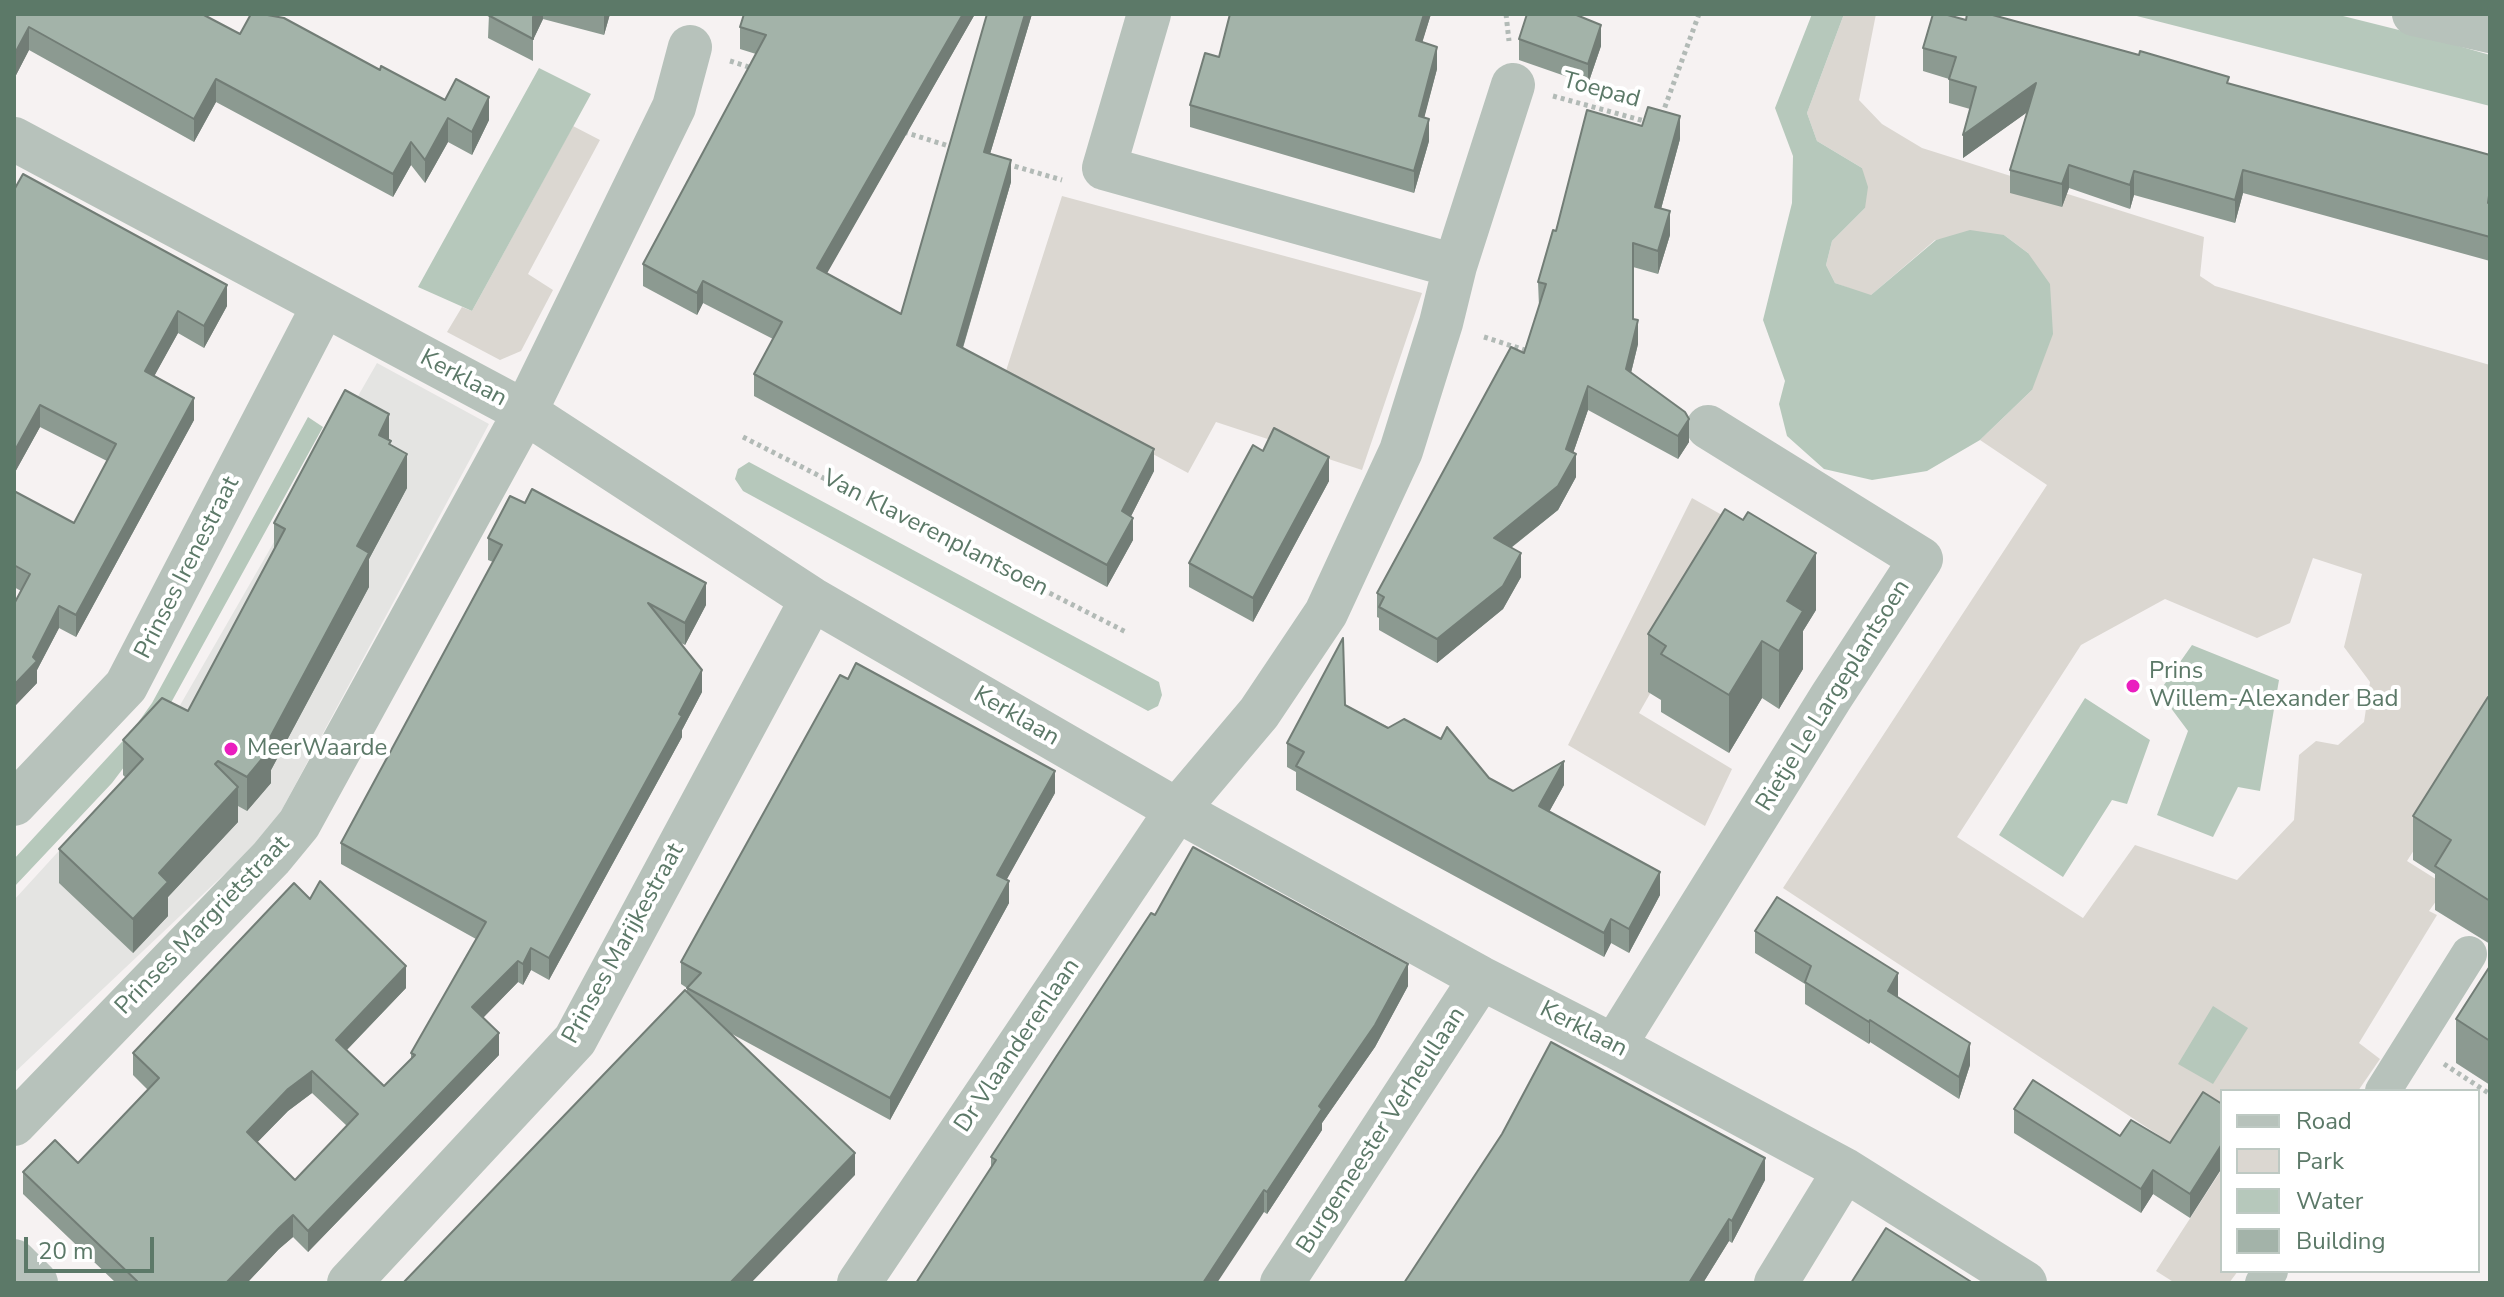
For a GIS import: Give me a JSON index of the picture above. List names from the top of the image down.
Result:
{
  "streets": {
    "street": [
      "Kerklaan",
      "Prinses Irenestraat",
      "Rietje Le Largeplantsoen",
      "Prinses Margrietstraat",
      "Prinses Marijkestraat",
      "Dr Vlaanderenlaan",
      "Burgemeester Verheullaan"
    ],
    "path": ["Toepad", "Van Klaverenplantsoen"]
  },
  "crossings": [
    ["Toepad", "Dr Vlaanderenlaan"],
    ["Kerklaan", "Prinses Irenestraat"],
    ["Kerklaan", "Rietje Le Largeplantsoen"],
    ["Kerklaan", "Prinses Margrietstraat"],
    ["Kerklaan", "Prinses Marijkestraat"],
    ["Kerklaan", "Dr Vlaanderenlaan"],
    ["Kerklaan", "Burgemeester Verheullaan"]
  ],
  "places": ["Prins Willem-Alexander Bad", "MeerWaarde"],
  "legend": [
    "Road",
    "Park",
    "Water",
    "Building"
  ],
  "scale_bar": "20 m"
}
